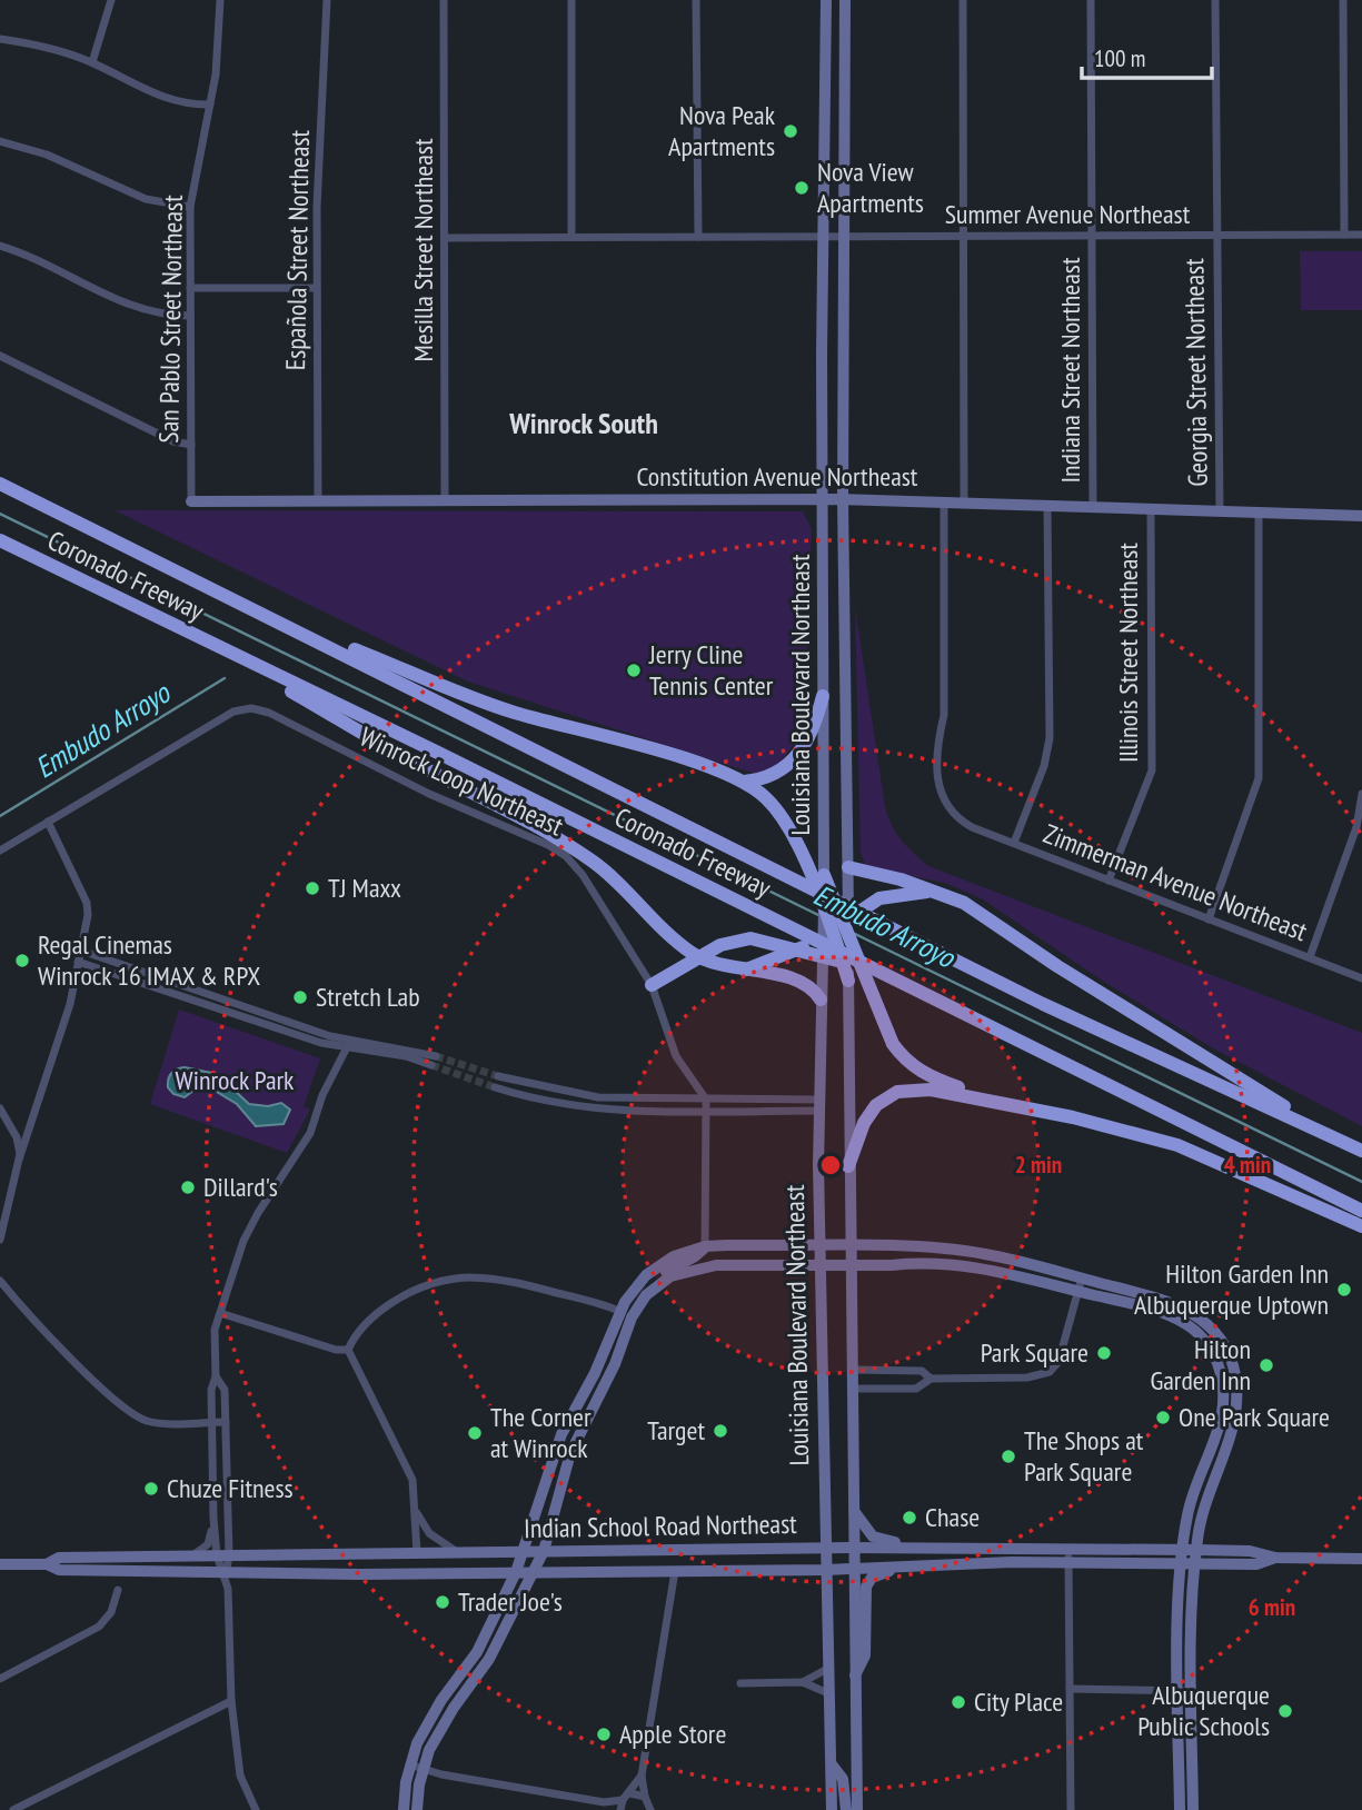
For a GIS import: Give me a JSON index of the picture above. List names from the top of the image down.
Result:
{
  "streets": {
    "highway": ["Coronado Freeway"],
    "street": [
      "Summer Avenue Northeast",
      "Española Street Northeast",
      "Mesilla Street Northeast",
      "San Pablo Street Northeast",
      "Indiana Street Northeast",
      "Georgia Street Northeast",
      "Constitution Avenue Northeast",
      "Illinois Street Northeast",
      "Louisiana Boulevard Northeast",
      "Winrock Loop Northeast",
      "Zimmerman Avenue Northeast",
      "Indian School Road Northeast"
    ]
  },
  "crossings": [
    ["Summer Avenue Northeast", "Mesilla Street Northeast"],
    ["Summer Avenue Northeast", "Indiana Street Northeast"],
    ["Summer Avenue Northeast", "Georgia Street Northeast"],
    ["Summer Avenue Northeast", "Louisiana Boulevard Northeast"],
    ["Española Street Northeast", "Constitution Avenue Northeast"],
    ["Mesilla Street Northeast", "Constitution Avenue Northeast"],
    ["San Pablo Street Northeast", "Constitution Avenue Northeast"],
    ["Indiana Street Northeast", "Constitution Avenue Northeast"],
    ["Indiana Street Northeast", "Zimmerman Avenue Northeast"],
    ["Georgia Street Northeast", "Constitution Avenue Northeast"],
    ["Constitution Avenue Northeast", "Illinois Street Northeast"],
    ["Constitution Avenue Northeast", "Louisiana Boulevard Northeast"],
    ["Constitution Avenue Northeast", "Zimmerman Avenue Northeast"],
    ["Illinois Street Northeast", "Zimmerman Avenue Northeast"],
    ["Louisiana Boulevard Northeast", "Indian School Road Northeast"]
  ],
  "districts": ["Winrock South"],
  "water": ["Embudo Arroyo"],
  "parks": ["Winrock Park"],
  "places": [
    "Nova Peak Apartments",
    "Nova View Apartments",
    "Jerry Cline Tennis Center",
    "TJ Maxx",
    "Regal Cinemas Winrock 16 IMAX & RPX",
    "Stretch Lab",
    "Dillard's",
    "Hilton Garden Inn Albuquerque Uptown",
    "Park Square",
    "Hilton Garden Inn",
    "One Park Square",
    "Target",
    "The Corner at Winrock",
    "The Shops at Park Square",
    "Chuze Fitness",
    "Chase",
    "Trader Joe's",
    "City Place",
    "Albuquerque Public Schools",
    "Apple Store"
  ],
  "scale_bar": "100 m",
  "rings": ["2 min", "4 min", "6 min"]
}
